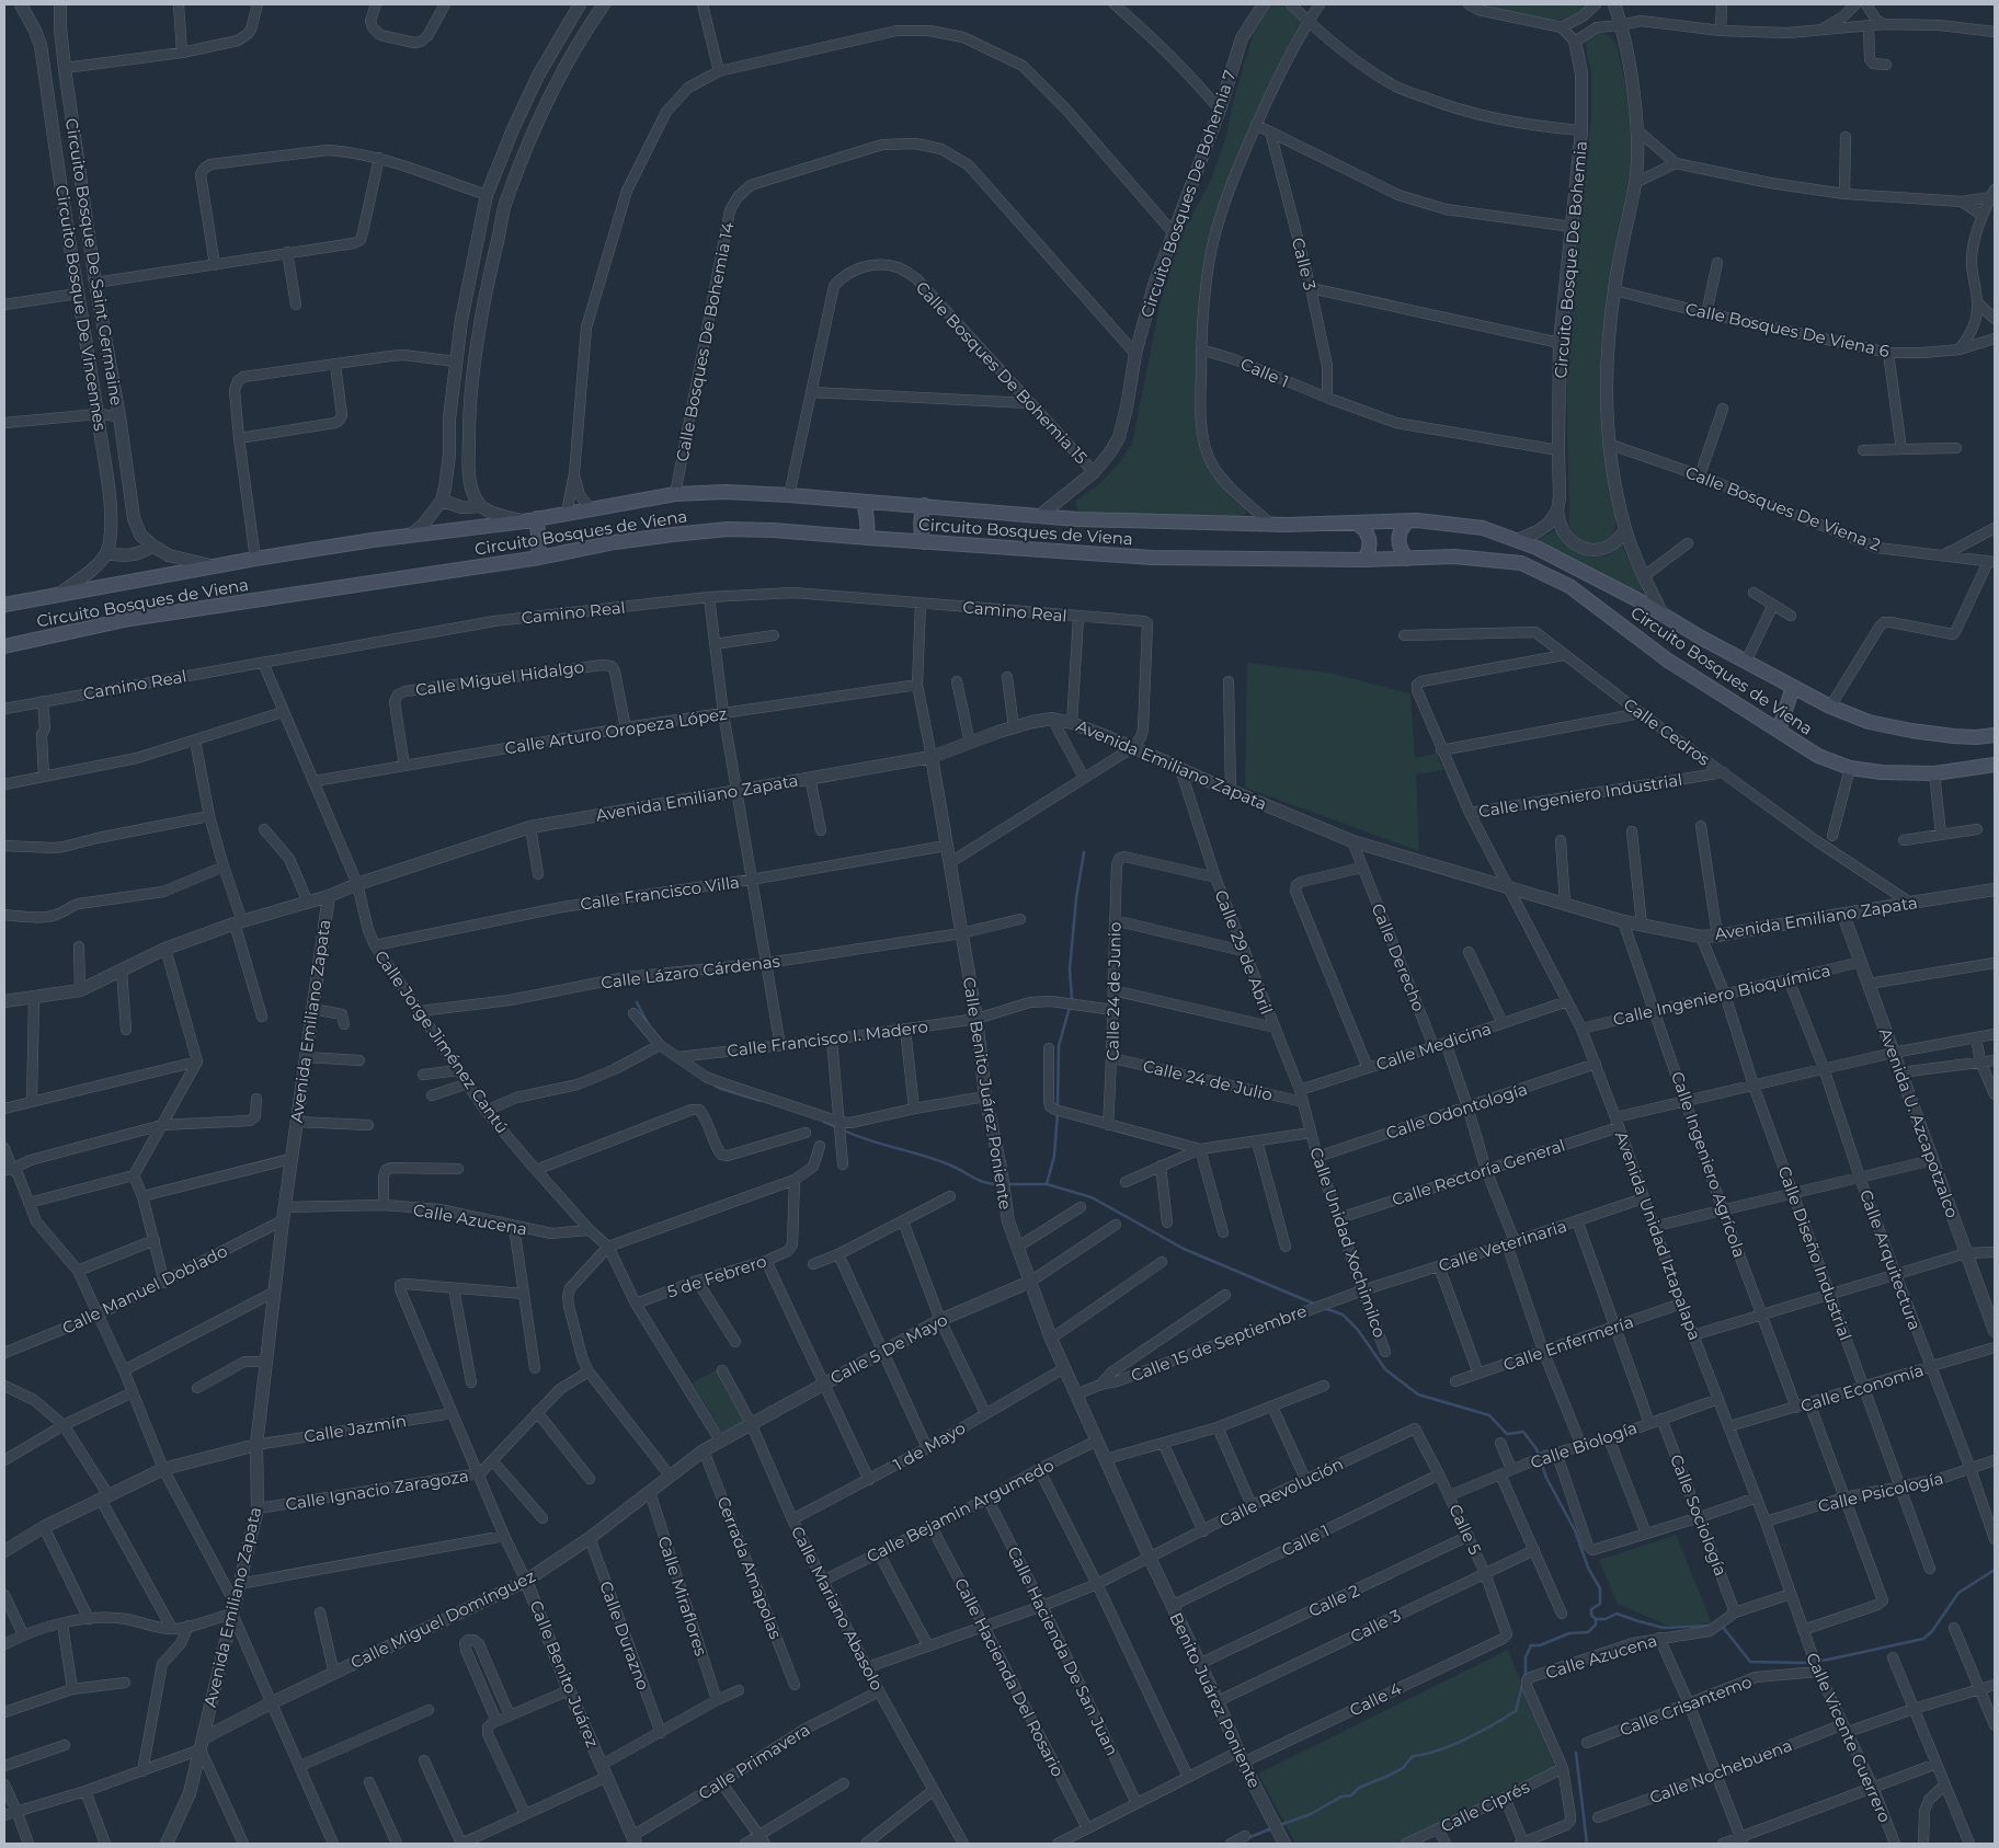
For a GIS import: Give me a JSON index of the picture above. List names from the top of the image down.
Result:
{
  "streets": {
    "main road": ["Circuito Bosques de Viena"],
    "street": [
      "Circuito Bosques De Bohemia 7",
      "Circuito Bosque De Bohemia",
      "Circuito Bosque De Saint Germaine",
      "Calle 3",
      "Circuito Bosque De Vincennes",
      "Calle Bosques De Viena 6",
      "Calle Bosques De Bohemia 14",
      "Calle Bosques De Bohemia 15",
      "Calle 1",
      "Calle Bosques De Viena 2",
      "Camino Real",
      "Calle Miguel Hidalgo",
      "Calle Arturo Oropeza López",
      "Calle Cedros",
      "Avenida Emiliano Zapata",
      "Calle Ingeniero Industrial",
      "Calle Francisco Villa",
      "Calle 29 de Abril",
      "Calle Derecho",
      "Calle Lázaro Cárdenas",
      "Calle 24 de Junio",
      "Calle Ingeniero Bioquímica",
      "Calle Francisco I. Madero",
      "Calle Jorge Jiménez Cantú",
      "Calle Medicina",
      "Calle 24 de Julio",
      "Calle Benito Juárez Poniente",
      "Calle Odontología",
      "Avenida U. Azcapotzalco",
      "Calle Ingeniero Agrícola",
      "Calle Rectoría General",
      "Calle Azucena",
      "Avenida Unidad Iztapalapa",
      "Calle Unidad Xochimilco",
      "Calle Veterinaria",
      "Calle Diseño Industrial",
      "Calle Arquitectura",
      "5 de Febrero",
      "Calle Manuel Doblado",
      "Calle 15 de Septiembre",
      "Calle Enfermería",
      "Calle 5 De Mayo",
      "Calle Economía",
      "Calle Jazmín",
      "Calle Biología",
      "1 de Mayo",
      "Calle Ignacio Zaragoza",
      "Calle Revolución",
      "Calle Psicología",
      "Calle Bejamin Argumedo",
      "Calle Sociología",
      "Calle 5",
      "Cerrada Amapolas",
      "Calle Miraflores",
      "Calle 2",
      "Calle Mariano Abasolo",
      "Calle Miguel Domínguez",
      "Calle Durazno",
      "Calle Hacienda De San Juan",
      "Calle Benito Juárez",
      "Calle Hacienda Del Rosario",
      "Calle 4",
      "Benito Juárez Poniente",
      "Calle Crisantemo",
      "Calle Vicente Guerrero",
      "Calle Primavera",
      "Calle Nochebuena",
      "Calle Ciprés"
    ]
  },
  "crossings": [
    ["Circuito Bosques De Bohemia 7", "Calle Bosques De Bohemia 14"],
    ["Circuito Bosques De Bohemia 7", "Calle Bosques De Bohemia 15"],
    ["Circuito Bosques De Bohemia 7", "Circuito Bosques de Viena"],
    ["Circuito Bosque De Bohemia", "Calle 1"],
    ["Circuito Bosque De Saint Germaine", "Circuito Bosques de Viena"],
    ["Calle 3", "Calle 1"],
    ["Calle 3", "Calle 5"],
    ["Calle 3", "Benito Juárez Poniente"],
    ["Calle Bosques De Bohemia 14", "Circuito Bosques de Viena"],
    ["Calle Bosques De Bohemia 15", "Circuito Bosques de Viena"],
    ["Calle 1", "Calle 5"],
    ["Calle 1", "Benito Juárez Poniente"],
    ["Camino Real", "Avenida Emiliano Zapata"],
    ["Camino Real", "Calle Jorge Jiménez Cantú"],
    ["Camino Real", "Calle Benito Juárez Poniente"],
    ["Calle Miguel Hidalgo", "Calle Arturo Oropeza López"],
    ["Calle Arturo Oropeza López", "Calle Jorge Jiménez Cantú"],
    ["Calle Arturo Oropeza López", "Calle Benito Juárez Poniente"],
    ["Calle Cedros", "Avenida Emiliano Zapata"],
    ["Calle Cedros", "Calle Ingeniero Industrial"],
    ["Calle Cedros", "Avenida Unidad Iztapalapa"],
    ["Avenida Emiliano Zapata", "Calle 29 de Abril"],
    ["Avenida Emiliano Zapata", "Calle Derecho"],
    ["Avenida Emiliano Zapata", "Calle Jorge Jiménez Cantú"],
    ["Avenida Emiliano Zapata", "Calle Benito Juárez Poniente"],
    ["Avenida Emiliano Zapata", "Avenida U. Azcapotzalco"],
    ["Avenida Emiliano Zapata", "Calle Ingeniero Agrícola"],
    ["Avenida Emiliano Zapata", "Calle Azucena"],
    ["Avenida Emiliano Zapata", "Avenida Unidad Iztapalapa"],
    ["Avenida Emiliano Zapata", "Calle Diseño Industrial"],
    ["Avenida Emiliano Zapata", "Calle Manuel Doblado"],
    ["Avenida Emiliano Zapata", "Calle Jazmín"],
    ["Avenida Emiliano Zapata", "Calle Ignacio Zaragoza"],
    ["Avenida Emiliano Zapata", "Calle Miguel Domínguez"],
    ["Calle Ingeniero Industrial", "Avenida Unidad Iztapalapa"],
    ["Calle Francisco Villa", "Calle Jorge Jiménez Cantú"],
    ["Calle Francisco Villa", "Calle Benito Juárez Poniente"],
    ["Calle 29 de Abril", "Calle 24 de Junio"],
    ["Calle 29 de Abril", "Calle Medicina"],
    ["Calle 29 de Abril", "Calle 24 de Julio"],
    ["Calle 29 de Abril", "Calle Unidad Xochimilco"],
    ["Calle Derecho", "Calle Medicina"],
    ["Calle Lázaro Cárdenas", "Calle Jorge Jiménez Cantú"],
    ["Calle Lázaro Cárdenas", "Calle Benito Juárez Poniente"],
    ["Calle 24 de Junio", "Calle 24 de Julio"],
    ["Calle Ingeniero Bioquímica", "Avenida U. Azcapotzalco"],
    ["Calle Ingeniero Bioquímica", "Calle Ingeniero Agrícola"],
    ["Calle Ingeniero Bioquímica", "Avenida Unidad Iztapalapa"],
    ["Calle Ingeniero Bioquímica", "Calle Diseño Industrial"],
    ["Calle Ingeniero Bioquímica", "Calle Arquitectura"],
    ["Calle Francisco I. Madero", "Calle Benito Juárez Poniente"],
    ["Calle Jorge Jiménez Cantú", "Calle Azucena"],
    ["Calle Jorge Jiménez Cantú", "5 de Febrero"],
    ["Calle Jorge Jiménez Cantú", "Calle Miguel Domínguez"],
    ["Calle Medicina", "Avenida Unidad Iztapalapa"],
    ["Calle Benito Juárez Poniente", "Calle 15 de Septiembre"],
    ["Calle Benito Juárez Poniente", "Calle 5 De Mayo"],
    ["Calle Benito Juárez Poniente", "1 de Mayo"],
    ["Calle Benito Juárez Poniente", "Calle Revolución"],
    ["Calle Benito Juárez Poniente", "Calle Bejamin Argumedo"],
    ["Calle Benito Juárez Poniente", "Benito Juárez Poniente"],
    ["Calle Odontología", "Avenida Unidad Iztapalapa"],
    ["Calle Odontología", "Calle Unidad Xochimilco"],
    ["Avenida U. Azcapotzalco", "Calle Rectoría General"],
    ["Calle Ingeniero Agrícola", "Calle Rectoría General"],
    ["Calle Ingeniero Agrícola", "Calle Economía"],
    ["Calle Rectoría General", "Avenida Unidad Iztapalapa"],
    ["Calle Rectoría General", "Calle Unidad Xochimilco"],
    ["Calle Rectoría General", "Calle Diseño Industrial"],
    ["Calle Rectoría General", "Calle Arquitectura"],
    ["Calle Azucena", "Avenida Unidad Iztapalapa"],
    ["Calle Azucena", "Calle Sociología"],
    ["Calle Azucena", "Calle Vicente Guerrero"],
    ["Calle Azucena", "Calle Ciprés"],
    ["Avenida Unidad Iztapalapa", "Calle Veterinaria"],
    ["Avenida Unidad Iztapalapa", "Calle Enfermería"],
    ["Avenida Unidad Iztapalapa", "Calle Economía"],
    ["Avenida Unidad Iztapalapa", "Calle Biología"],
    ["Avenida Unidad Iztapalapa", "Calle Psicología"],
    ["Avenida Unidad Iztapalapa", "Calle Vicente Guerrero"],
    ["Calle Unidad Xochimilco", "Calle Veterinaria"],
    ["Calle Unidad Xochimilco", "Calle 15 de Septiembre"],
    ["Calle Veterinaria", "Calle 15 de Septiembre"],
    ["Calle Diseño Industrial", "Calle Economía"],
    ["Calle Diseño Industrial", "Calle Psicología"],
    ["Calle Arquitectura", "Calle Economía"],
    ["Calle Arquitectura", "Calle Psicología"],
    ["Calle 5 De Mayo", "Calle Mariano Abasolo"],
    ["Calle 5 De Mayo", "Calle Miguel Domínguez"],
    ["Calle Jazmín", "Calle Benito Juárez"],
    ["Calle Biología", "Calle Sociología"],
    ["Calle Biología", "Calle 5"],
    ["1 de Mayo", "Calle Mariano Abasolo"],
    ["Calle Ignacio Zaragoza", "Calle Benito Juárez"],
    ["Calle Revolución", "Calle 5"],
    ["Calle Revolución", "Calle Mariano Abasolo"],
    ["Calle Revolución", "Calle Hacienda De San Juan"],
    ["Calle Revolución", "Calle Hacienda Del Rosario"],
    ["Calle Revolución", "Benito Juárez Poniente"],
    ["Calle Bejamin Argumedo", "Calle Mariano Abasolo"],
    ["Calle Bejamin Argumedo", "Calle Hacienda De San Juan"],
    ["Calle Bejamin Argumedo", "Calle Hacienda Del Rosario"],
    ["Calle 5", "Calle 2"],
    ["Calle 5", "Calle 4"],
    ["Cerrada Amapolas", "Calle Miguel Domínguez"],
    ["Calle Miraflores", "Calle Miguel Domínguez"],
    ["Calle 2", "Benito Juárez Poniente"],
    ["Calle Mariano Abasolo", "Calle Miguel Domínguez"],
    ["Calle Mariano Abasolo", "Calle Primavera"],
    ["Calle Miguel Domínguez", "Calle Durazno"],
    ["Calle Miguel Domínguez", "Calle Benito Juárez"],
    ["Calle Hacienda De San Juan", "Calle 4"],
    ["Calle Benito Juárez", "Calle Primavera"],
    ["Calle Hacienda Del Rosario", "Calle 4"],
    ["Calle 4", "Benito Juárez Poniente"],
    ["Calle Crisantemo", "Calle Vicente Guerrero"],
    ["Calle Vicente Guerrero", "Calle Nochebuena"]
  ]
}
